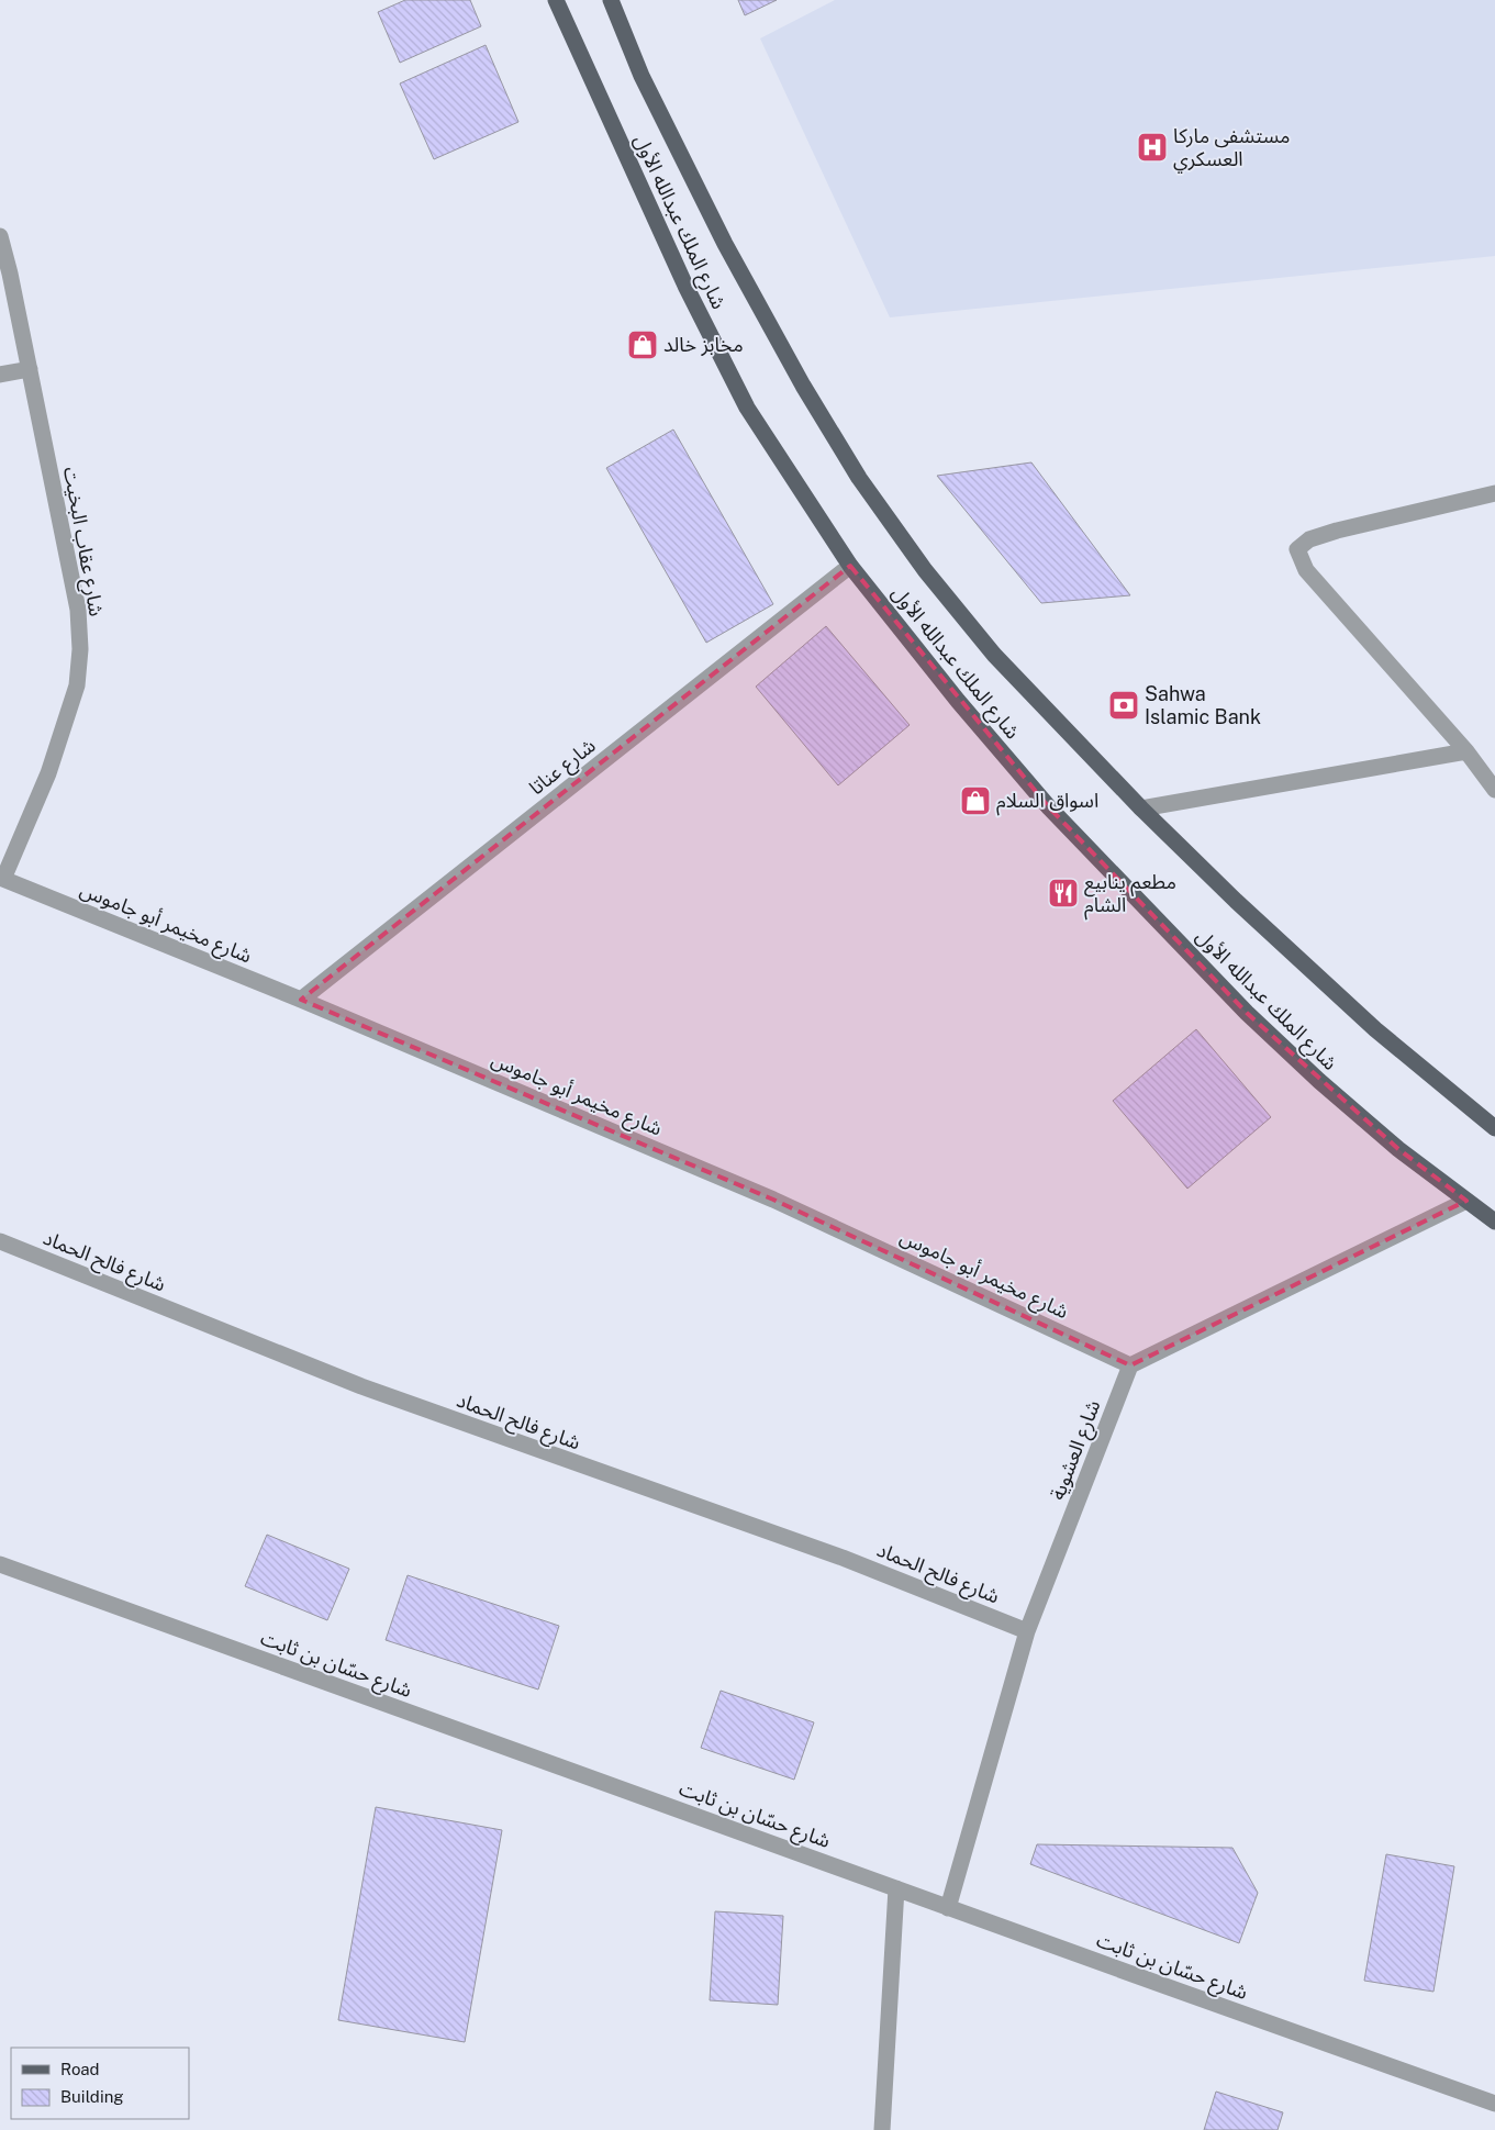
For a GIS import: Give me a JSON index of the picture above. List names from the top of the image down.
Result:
{
  "streets": {
    "main road": ["شارع الملك عبدالله الأول"],
    "street": [
      "شارع عقاب البخيت",
      "شارع عناتا",
      "شارع مخيمر أبو جاموس",
      "شارع فالح الحماد",
      "شارع العشوية",
      "شارع حسّان بن ثابت"
    ]
  },
  "crossings": [
    ["شارع الملك عبدالله الأول", "شارع عناتا"],
    ["شارع عقاب البخيت", "شارع مخيمر أبو جاموس"],
    ["شارع عناتا", "شارع مخيمر أبو جاموس"],
    ["شارع مخيمر أبو جاموس", "شارع العشوية"],
    ["شارع فالح الحماد", "شارع العشوية"],
    ["شارع العشوية", "شارع حسّان بن ثابت"]
  ],
  "places": {
    "hospital": ["مستشفى ماركا العسكري"],
    "shop": ["مخابز خالد", "اسواق السلام"],
    "bank": ["Sahwa Islamic Bank"],
    "restaurant": ["مطعم ينابيع الشام"]
  },
  "legend": ["Road", "Building"]
}
